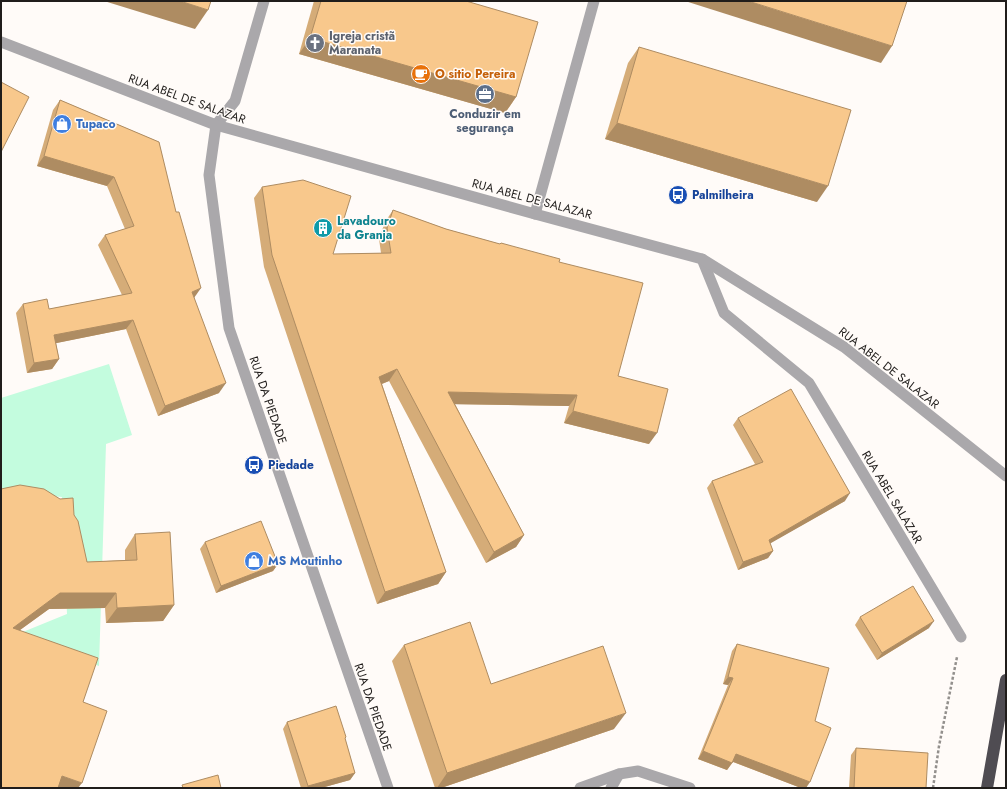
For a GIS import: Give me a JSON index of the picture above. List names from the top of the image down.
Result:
{
  "streets": {
    "street": ["RUA ABEL DE SALAZAR", "RUA DA PIEDADE", "RUA ABEL SALAZAR"]
  },
  "crossings": [
    ["RUA ABEL DE SALAZAR", "RUA DA PIEDADE"],
    ["RUA ABEL DE SALAZAR", "RUA ABEL SALAZAR"]
  ],
  "places": {
    "church": ["Igreja cristã Maranata"],
    "cafe": ["O sitio Pereira"],
    "office": ["Conduzir em segurança"],
    "shop": ["Tupaco", "MS Moutinho"],
    "bus stop": ["Palmilheira", "Piedade"],
    "building": ["Lavadouro da Granja"]
  }
}
